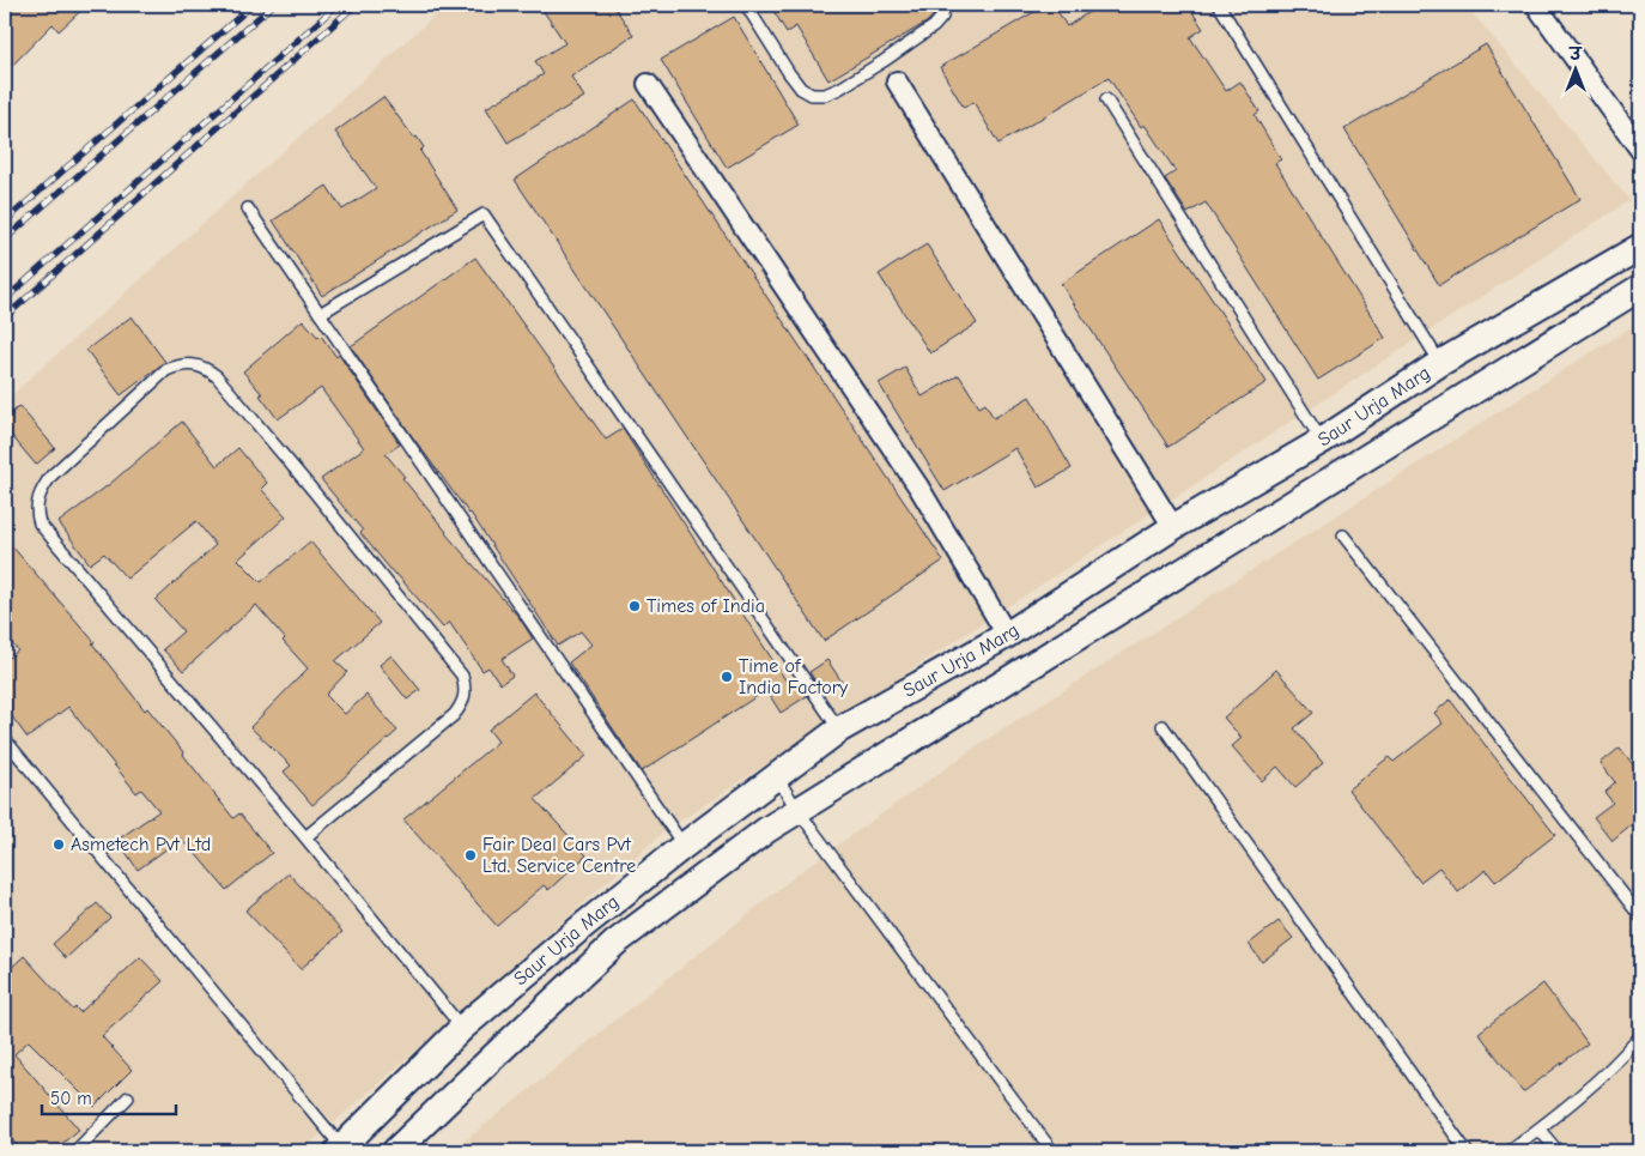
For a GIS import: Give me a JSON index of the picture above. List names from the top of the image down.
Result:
{
  "streets": {
    "street": ["Saur Urja Marg"]
  },
  "places": [
    "Times of India",
    "Time of India Factory",
    "Asmetech Pvt Ltd",
    "Fair Deal Cars Pvt Ltd. Service Centre"
  ],
  "scale_bar": "50 m",
  "north": "top"
}
